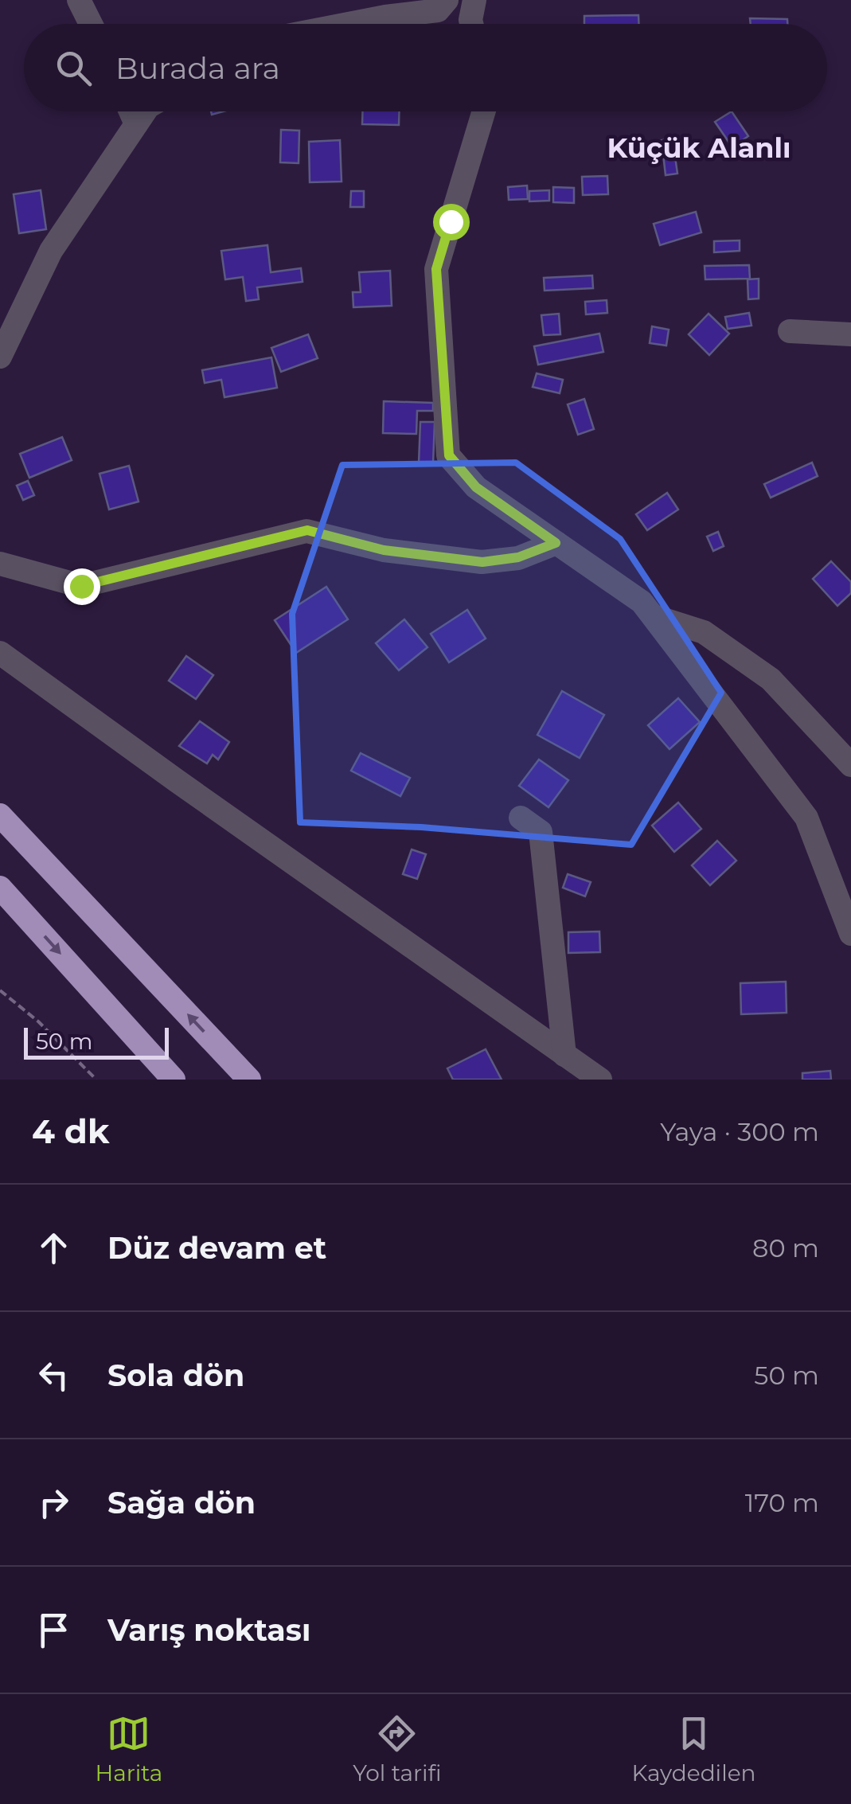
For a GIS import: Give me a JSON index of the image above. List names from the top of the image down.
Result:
{
  "districts": ["Küçük Alanlı"],
  "scale_bar": "50 m",
  "page": {
    "search": "Burada ara",
    "scale": "50 m",
    "heading": ["4 dk", "Yaya · 300 m"],
    "list": [
      ["Düz devam et", "80 m"],
      ["Sola dön", "50 m"],
      ["Sağa dön", "170 m"],
      "Varış noktası"
    ],
    "nav": ["Harita", "Yol tarifi", "Kaydedilen"]
  }
}
